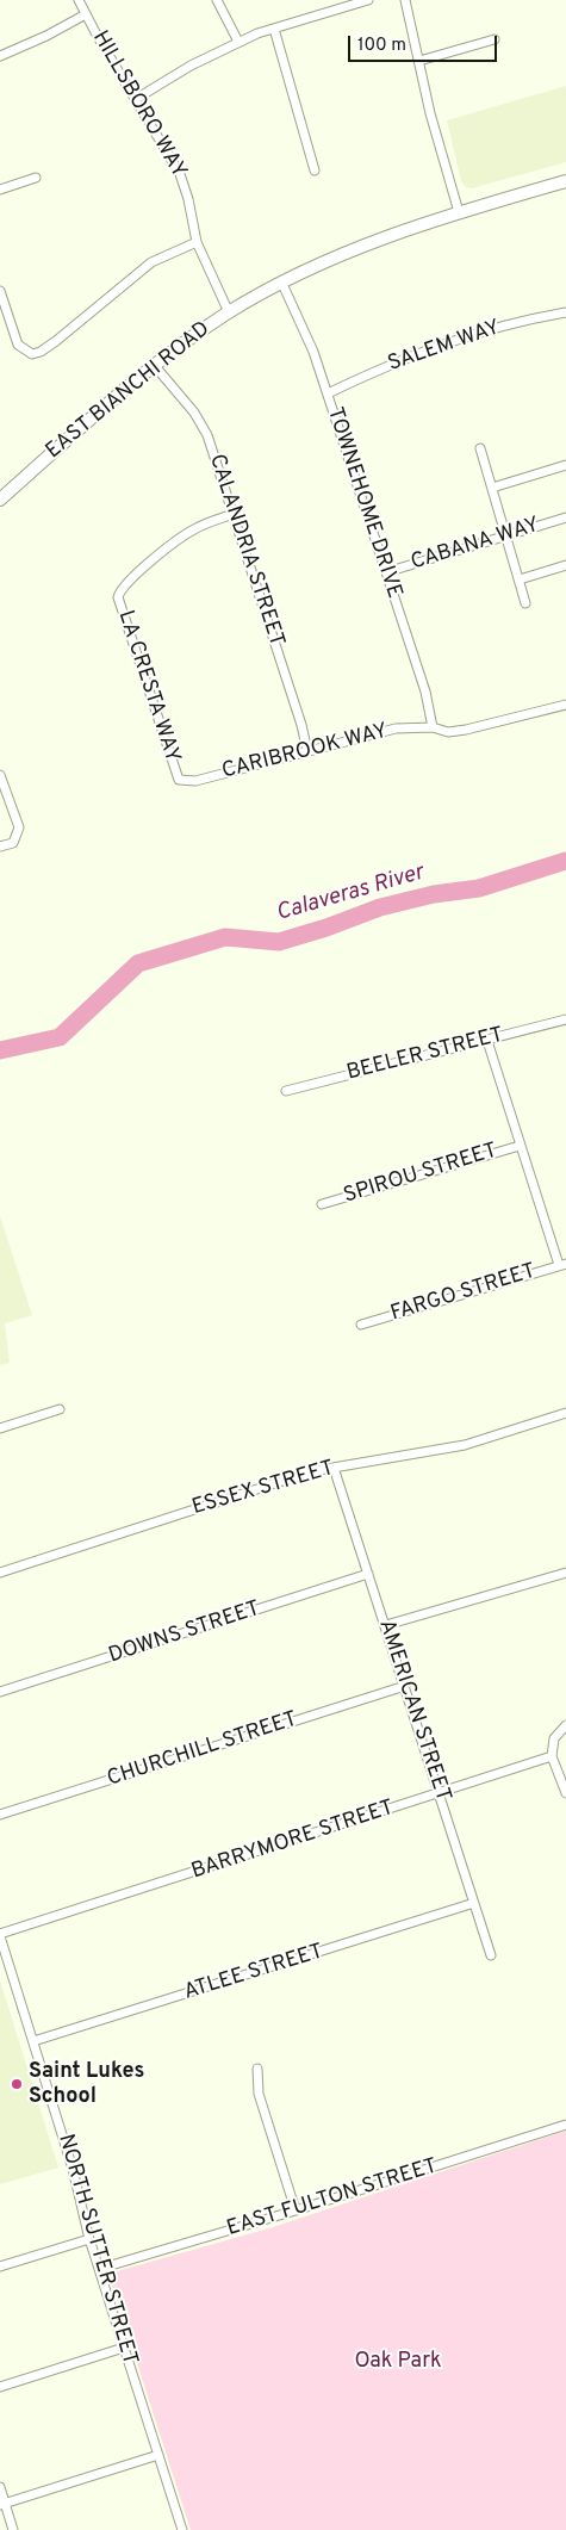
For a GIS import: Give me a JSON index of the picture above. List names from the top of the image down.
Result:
{
  "streets": {
    "street": [
      "HILLSBORO WAY",
      "SALEM WAY",
      "EAST BIANCHI ROAD",
      "TOWNEHOME DRIVE",
      "CABANA WAY",
      "CALANDRIA STREET",
      "LA CRESTA WAY",
      "CARIBROOK WAY",
      "BEELER STREET",
      "SPIROU STREET",
      "FARGO STREET",
      "ESSEX STREET",
      "DOWNS STREET",
      "AMERICAN STREET",
      "CHURCHILL STREET",
      "BARRYMORE STREET",
      "ATLEE STREET",
      "EAST FULTON STREET",
      "NORTH SUTTER STREET"
    ]
  },
  "crossings": [
    ["HILLSBORO WAY", "EAST BIANCHI ROAD"],
    ["SALEM WAY", "TOWNEHOME DRIVE"],
    ["EAST BIANCHI ROAD", "TOWNEHOME DRIVE"],
    ["EAST BIANCHI ROAD", "CALANDRIA STREET"],
    ["TOWNEHOME DRIVE", "CABANA WAY"],
    ["TOWNEHOME DRIVE", "CARIBROOK WAY"],
    ["CALANDRIA STREET", "LA CRESTA WAY"],
    ["CALANDRIA STREET", "CARIBROOK WAY"],
    ["LA CRESTA WAY", "CARIBROOK WAY"],
    ["ESSEX STREET", "AMERICAN STREET"],
    ["DOWNS STREET", "AMERICAN STREET"],
    ["AMERICAN STREET", "CHURCHILL STREET"],
    ["AMERICAN STREET", "BARRYMORE STREET"],
    ["AMERICAN STREET", "ATLEE STREET"],
    ["BARRYMORE STREET", "NORTH SUTTER STREET"],
    ["ATLEE STREET", "NORTH SUTTER STREET"],
    ["EAST FULTON STREET", "NORTH SUTTER STREET"]
  ],
  "water": ["Calaveras River"],
  "parks": ["Oak Park"],
  "places": ["Saint Lukes School"],
  "scale_bar": "100 m"
}
